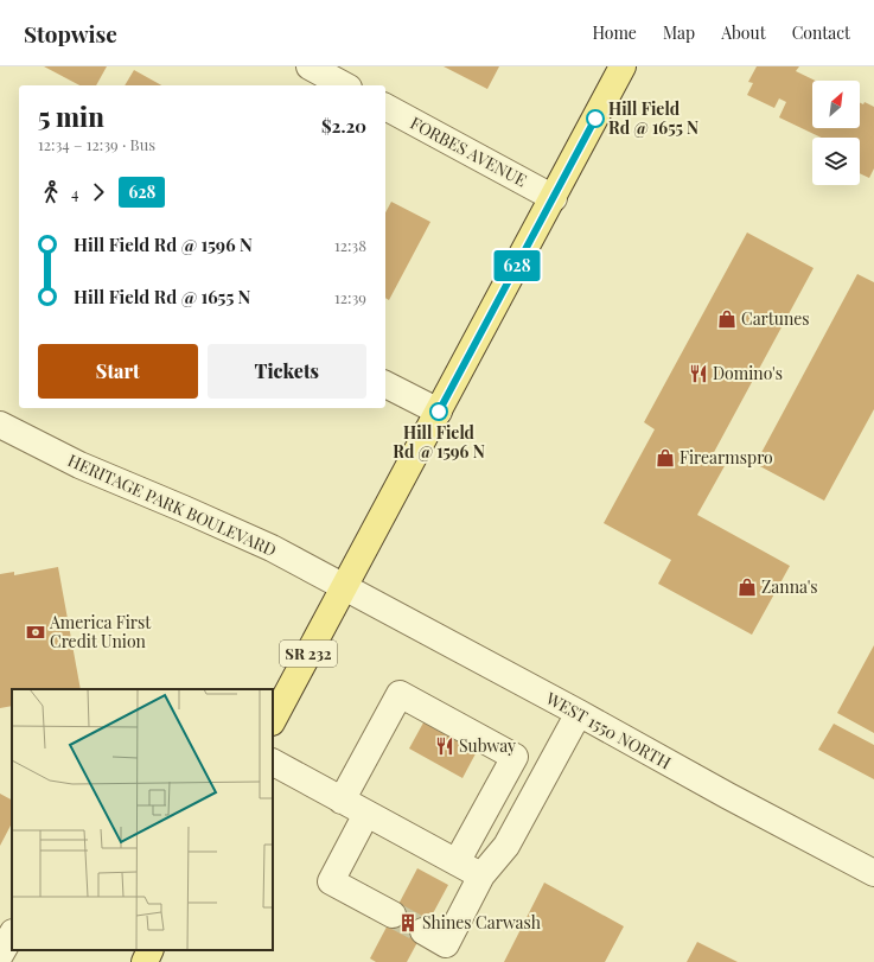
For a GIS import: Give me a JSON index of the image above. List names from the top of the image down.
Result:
{
  "streets": {
    "main road": ["SR 232"],
    "street": ["FORBES AVENUE", "HERITAGE PARK BOULEVARD", "WEST 1550 NORTH"]
  },
  "crossings": [
    ["FORBES AVENUE", "SR 232"],
    ["HERITAGE PARK BOULEVARD", "SR 232"],
    ["HERITAGE PARK BOULEVARD", "WEST 1550 NORTH"],
    ["SR 232", "WEST 1550 NORTH"]
  ],
  "places": {
    "other": ["Hill Field Rd @ 1655 N", "Hill Field Rd @ 1596 N"],
    "shop": ["Cartunes", "Firearmspro", "Zanna's"],
    "restaurant": ["Domino's", "Subway"],
    "bank": ["America First Credit Union"],
    "building": ["Shines Carwash"]
  },
  "lines": ["bus line 628"],
  "north": "top right",
  "page": {
    "header": "Stopwise",
    "nav": [
      "Home",
      "Map",
      "About",
      "Contact"
    ],
    "on_map": "628",
    "heading": ["5 min", "12:34 – 12:39 · Bus", "$2.20"],
    "legs": ["4", "628"],
    "list": [
      {
        "name": "Hill Field Rd @ 1596 N",
        "value": "12:38"
      },
      {
        "name": "Hill Field Rd @ 1655 N",
        "value": "12:39"
      }
    ],
    "buttons": ["Start", "Tickets"]
  }
}
